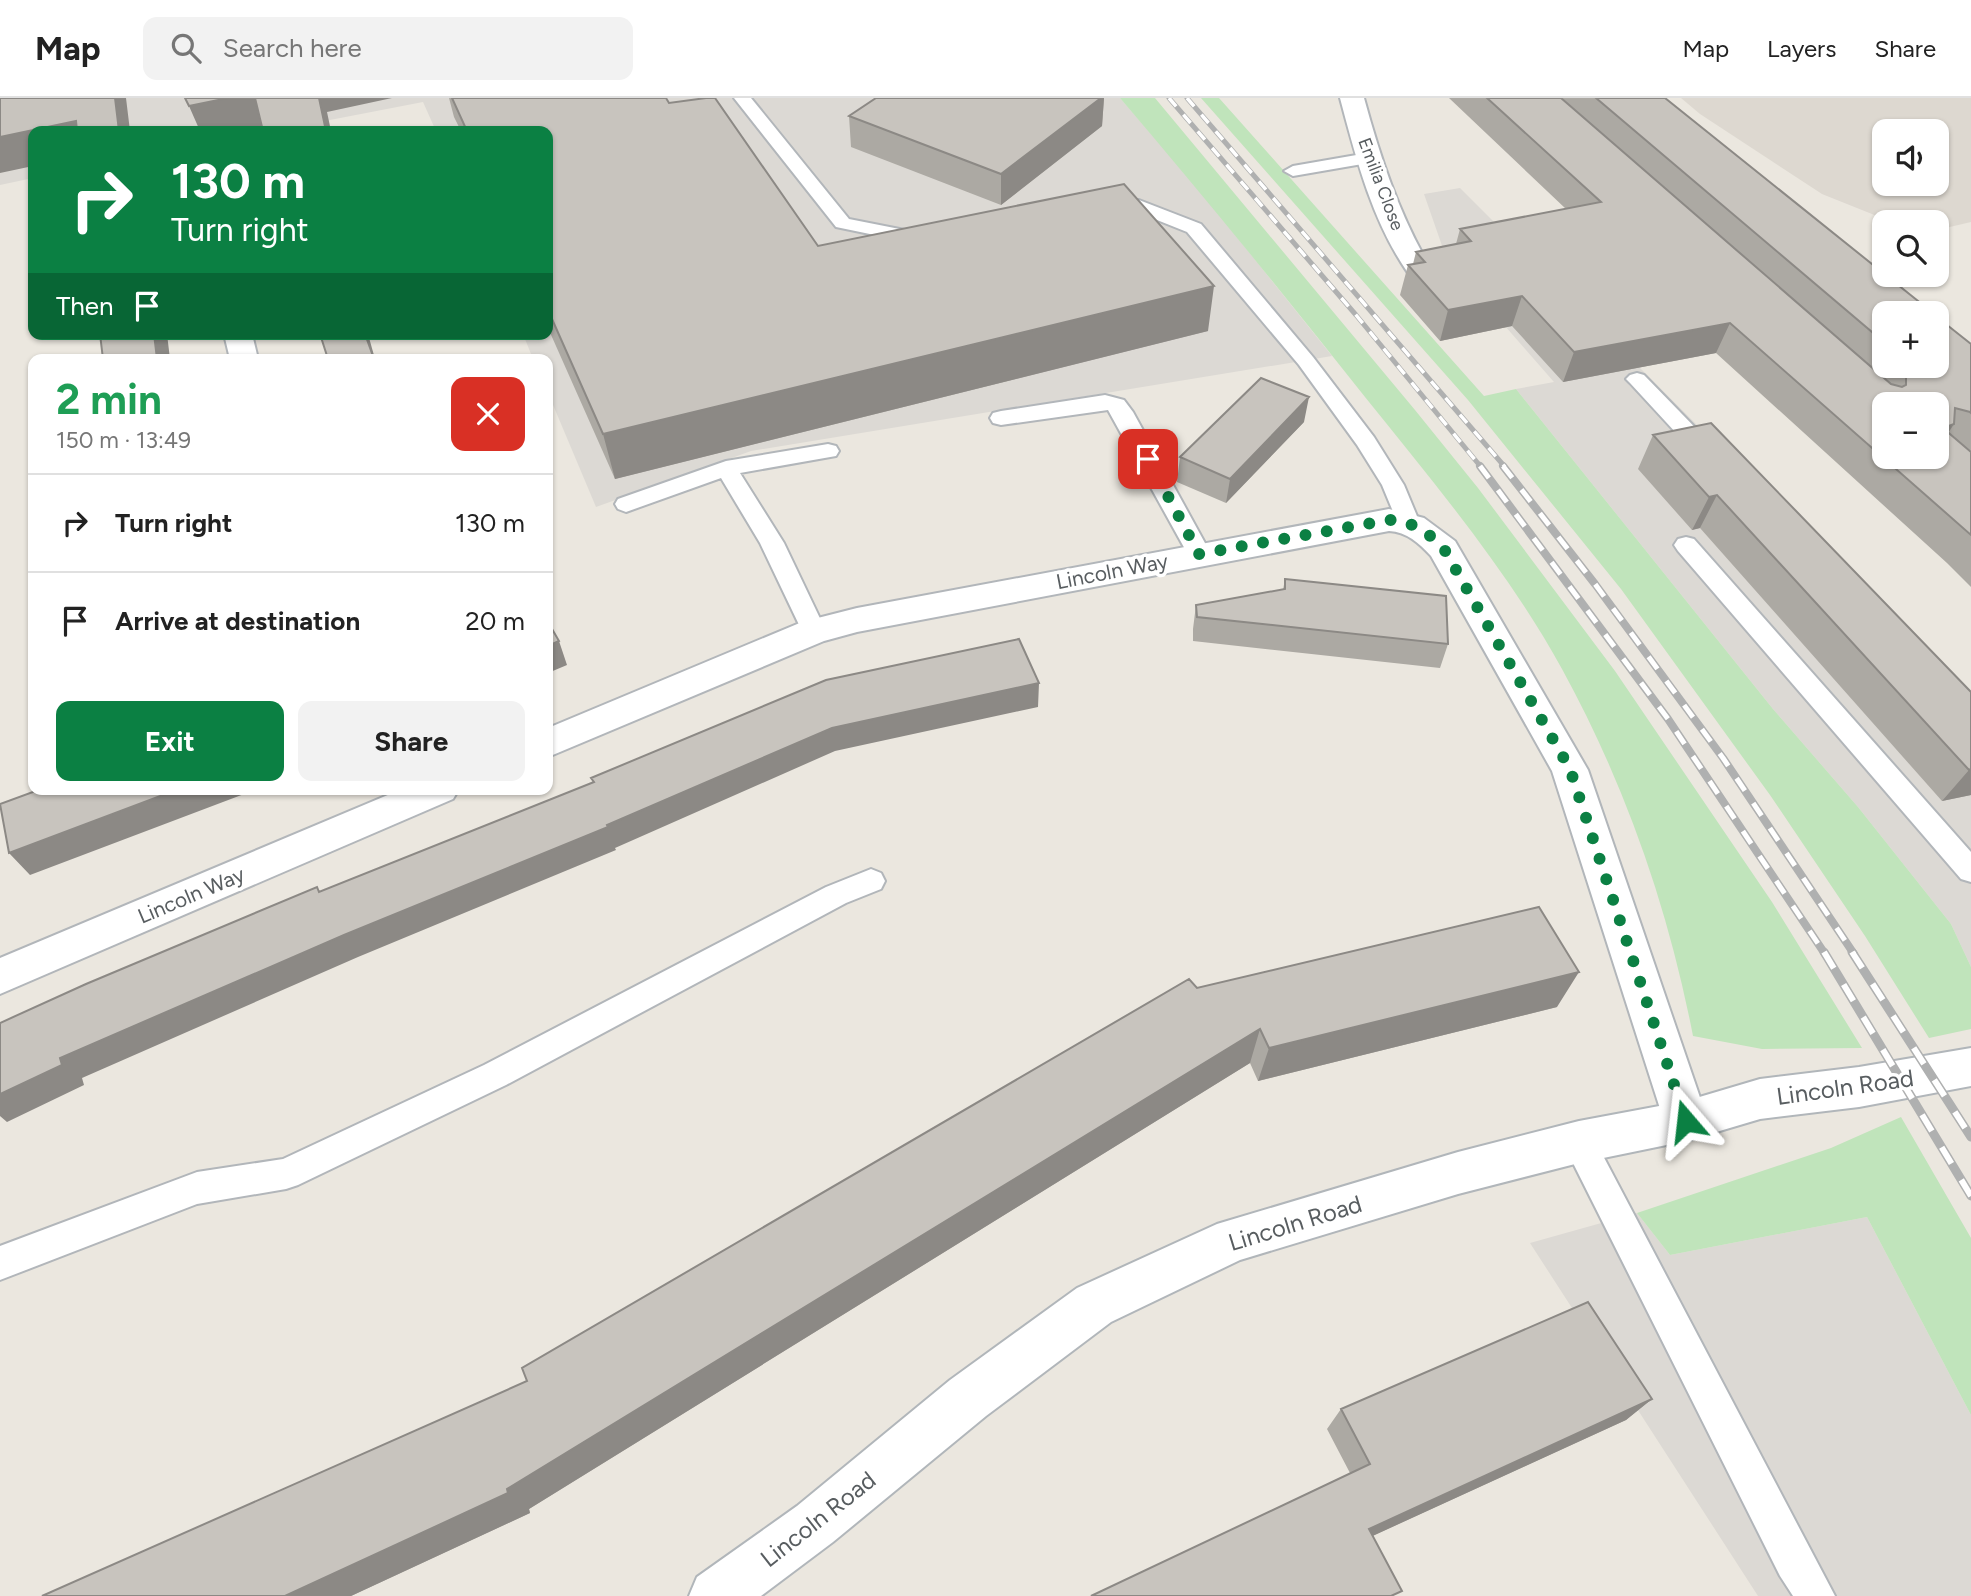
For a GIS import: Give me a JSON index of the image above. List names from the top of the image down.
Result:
{
  "streets": {
    "street": ["Emilia Close", "Lincoln Way", "Lincoln Road"]
  },
  "page": {
    "header": "Map",
    "search": "Search here",
    "nav": ["Map", "Layers", "Share"],
    "map_buttons": ["+", "−"],
    "turn": ["130 m", "Turn right"],
    "then": "Then",
    "heading": ["2 min", "150 m · 13:49"],
    "list": [
      {
        "name": "Turn right",
        "value": "130 m"
      },
      {
        "name": "Arrive at destination",
        "value": "20 m"
      }
    ],
    "buttons": ["Exit", "Share"]
  }
}
